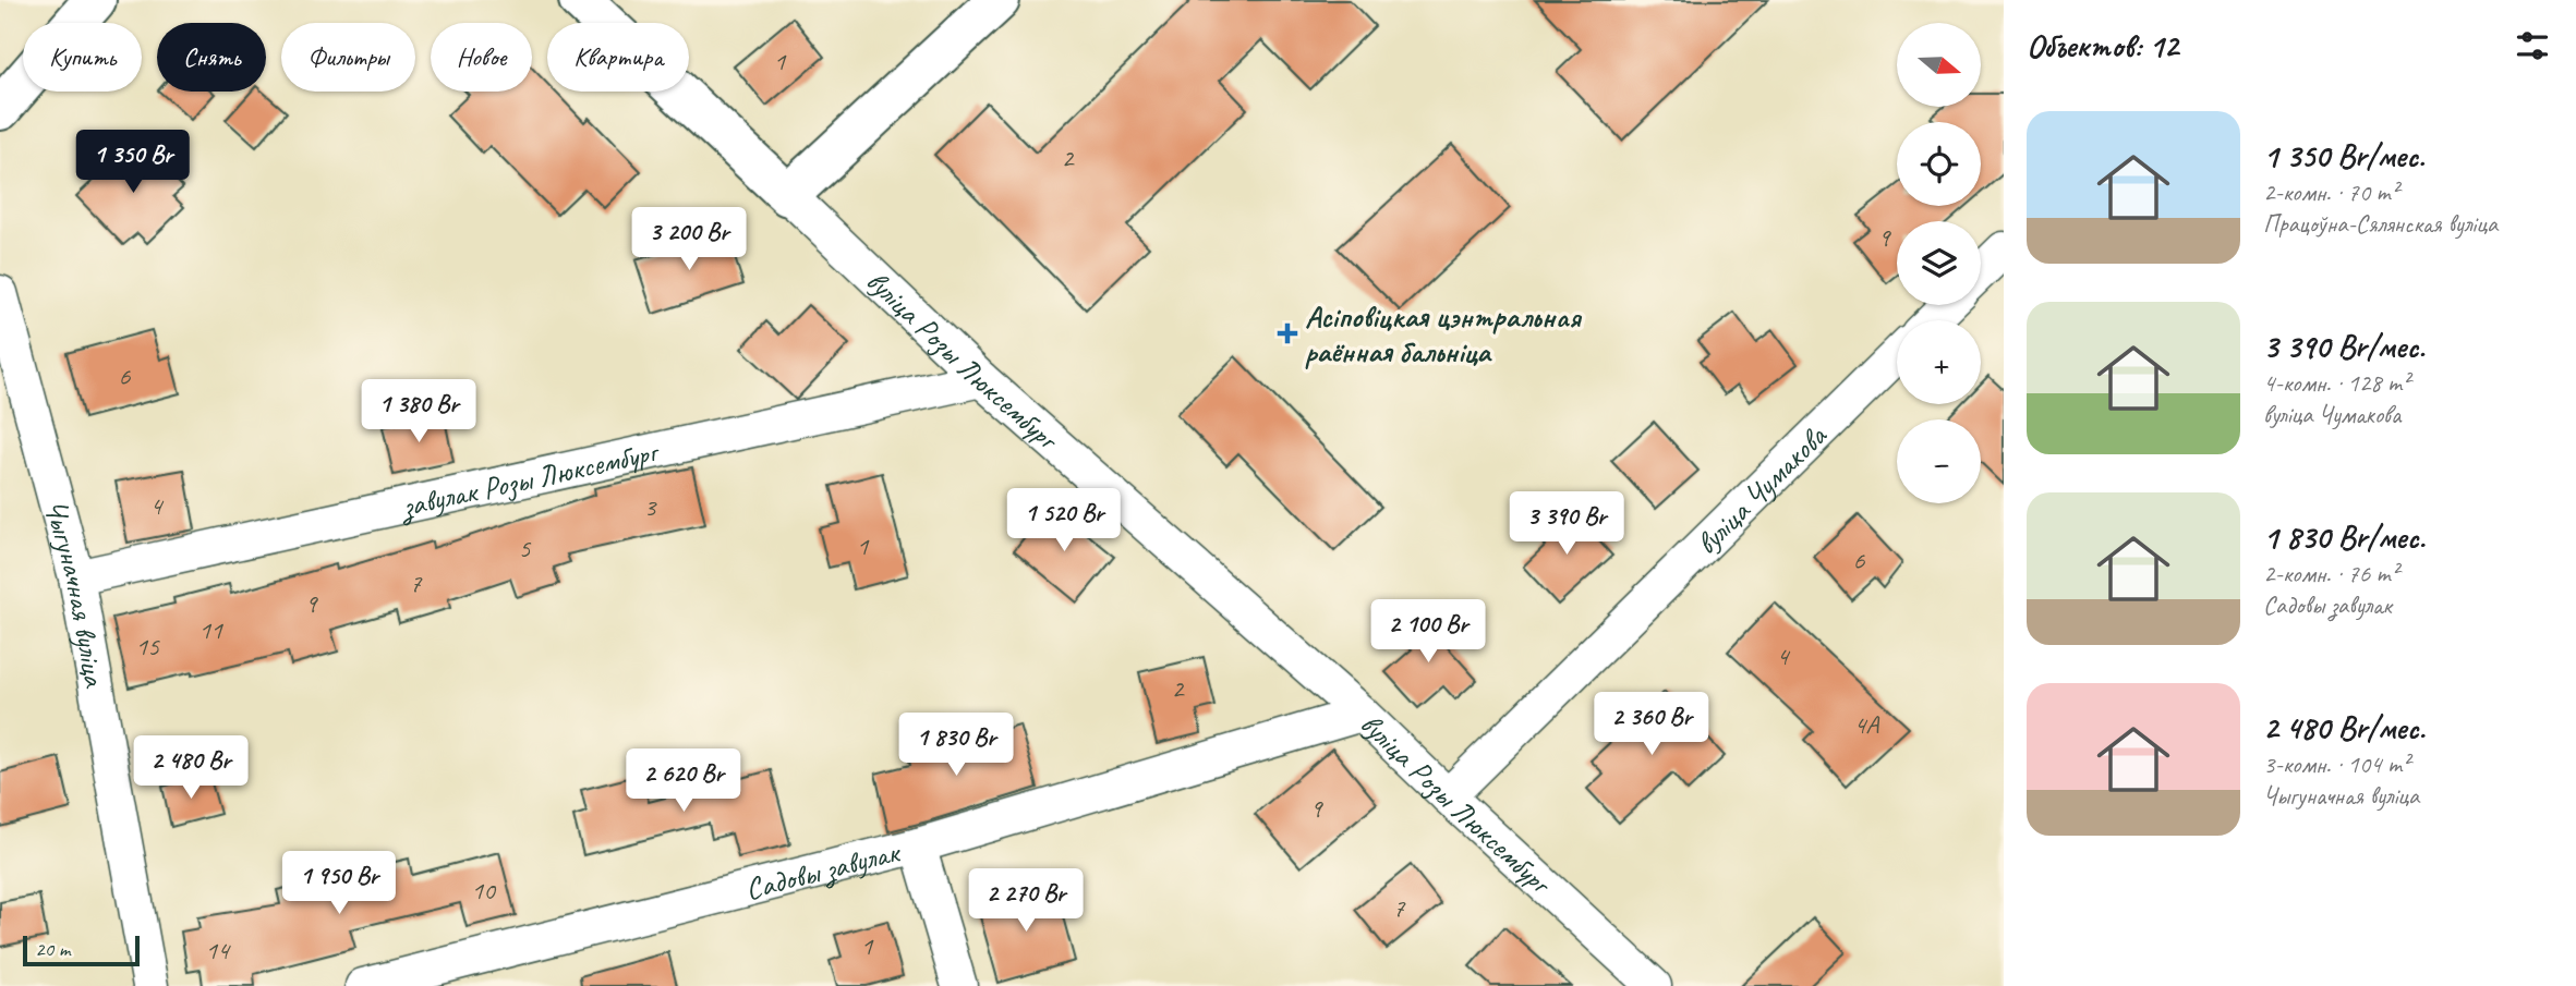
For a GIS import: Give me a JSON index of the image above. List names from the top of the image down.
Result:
{
  "streets": {
    "street": [
      "вуліца Розы Люксембург",
      "завулак Розы Люксембург",
      "вуліца Чумакова",
      "Чыгуначная вуліца",
      "Садовы завулак"
    ]
  },
  "crossings": [
    ["вуліца Розы Люксембург", "завулак Розы Люксембург"],
    ["вуліца Розы Люксембург", "вуліца Чумакова"],
    ["вуліца Розы Люксембург", "Садовы завулак"],
    ["завулак Розы Люксембург", "Чыгуначная вуліца"]
  ],
  "places": {
    "health": ["Асіповіцкая цэнтральная раённая бальніца"]
  },
  "house_numbers": [
    "1",
    "2",
    "9",
    "6",
    "4",
    "3",
    "1",
    "5",
    "6",
    "7",
    "9",
    "11",
    "15",
    "4",
    "2",
    "4А",
    "9",
    "10",
    "7",
    "1",
    "14"
  ],
  "scale_bar": "20 m",
  "north": "right",
  "page": {
    "heading": "Объектов: 12",
    "map_buttons": ["+", "−"],
    "chip": [
      "Купить",
      "Снять",
      "Фильтры",
      "Новое",
      "Квартира"
    ],
    "list": [
      {
        "name": "1 350 Br/мес.",
        "note": "2-комн. · 70 m² · Працоўна-Сялянская вуліца"
      },
      {
        "name": "3 390 Br/мес.",
        "note": "4-комн. · 128 m² · вуліца Чумакова"
      },
      {
        "name": "1 830 Br/мес.",
        "note": "2-комн. · 76 m² · Садовы завулак"
      },
      {
        "name": "2 480 Br/мес.",
        "note": "3-комн. · 104 m² · Чыгуначная вуліца"
      }
    ],
    "price": [
      "1 350 Br",
      "3 200 Br",
      "1 380 Br",
      "1 520 Br",
      "3 390 Br",
      "2 100 Br",
      "2 360 Br",
      "1 830 Br",
      "2 480 Br",
      "2 620 Br",
      "1 950 Br",
      "2 270 Br"
    ],
    "scale": "20 m"
  }
}
